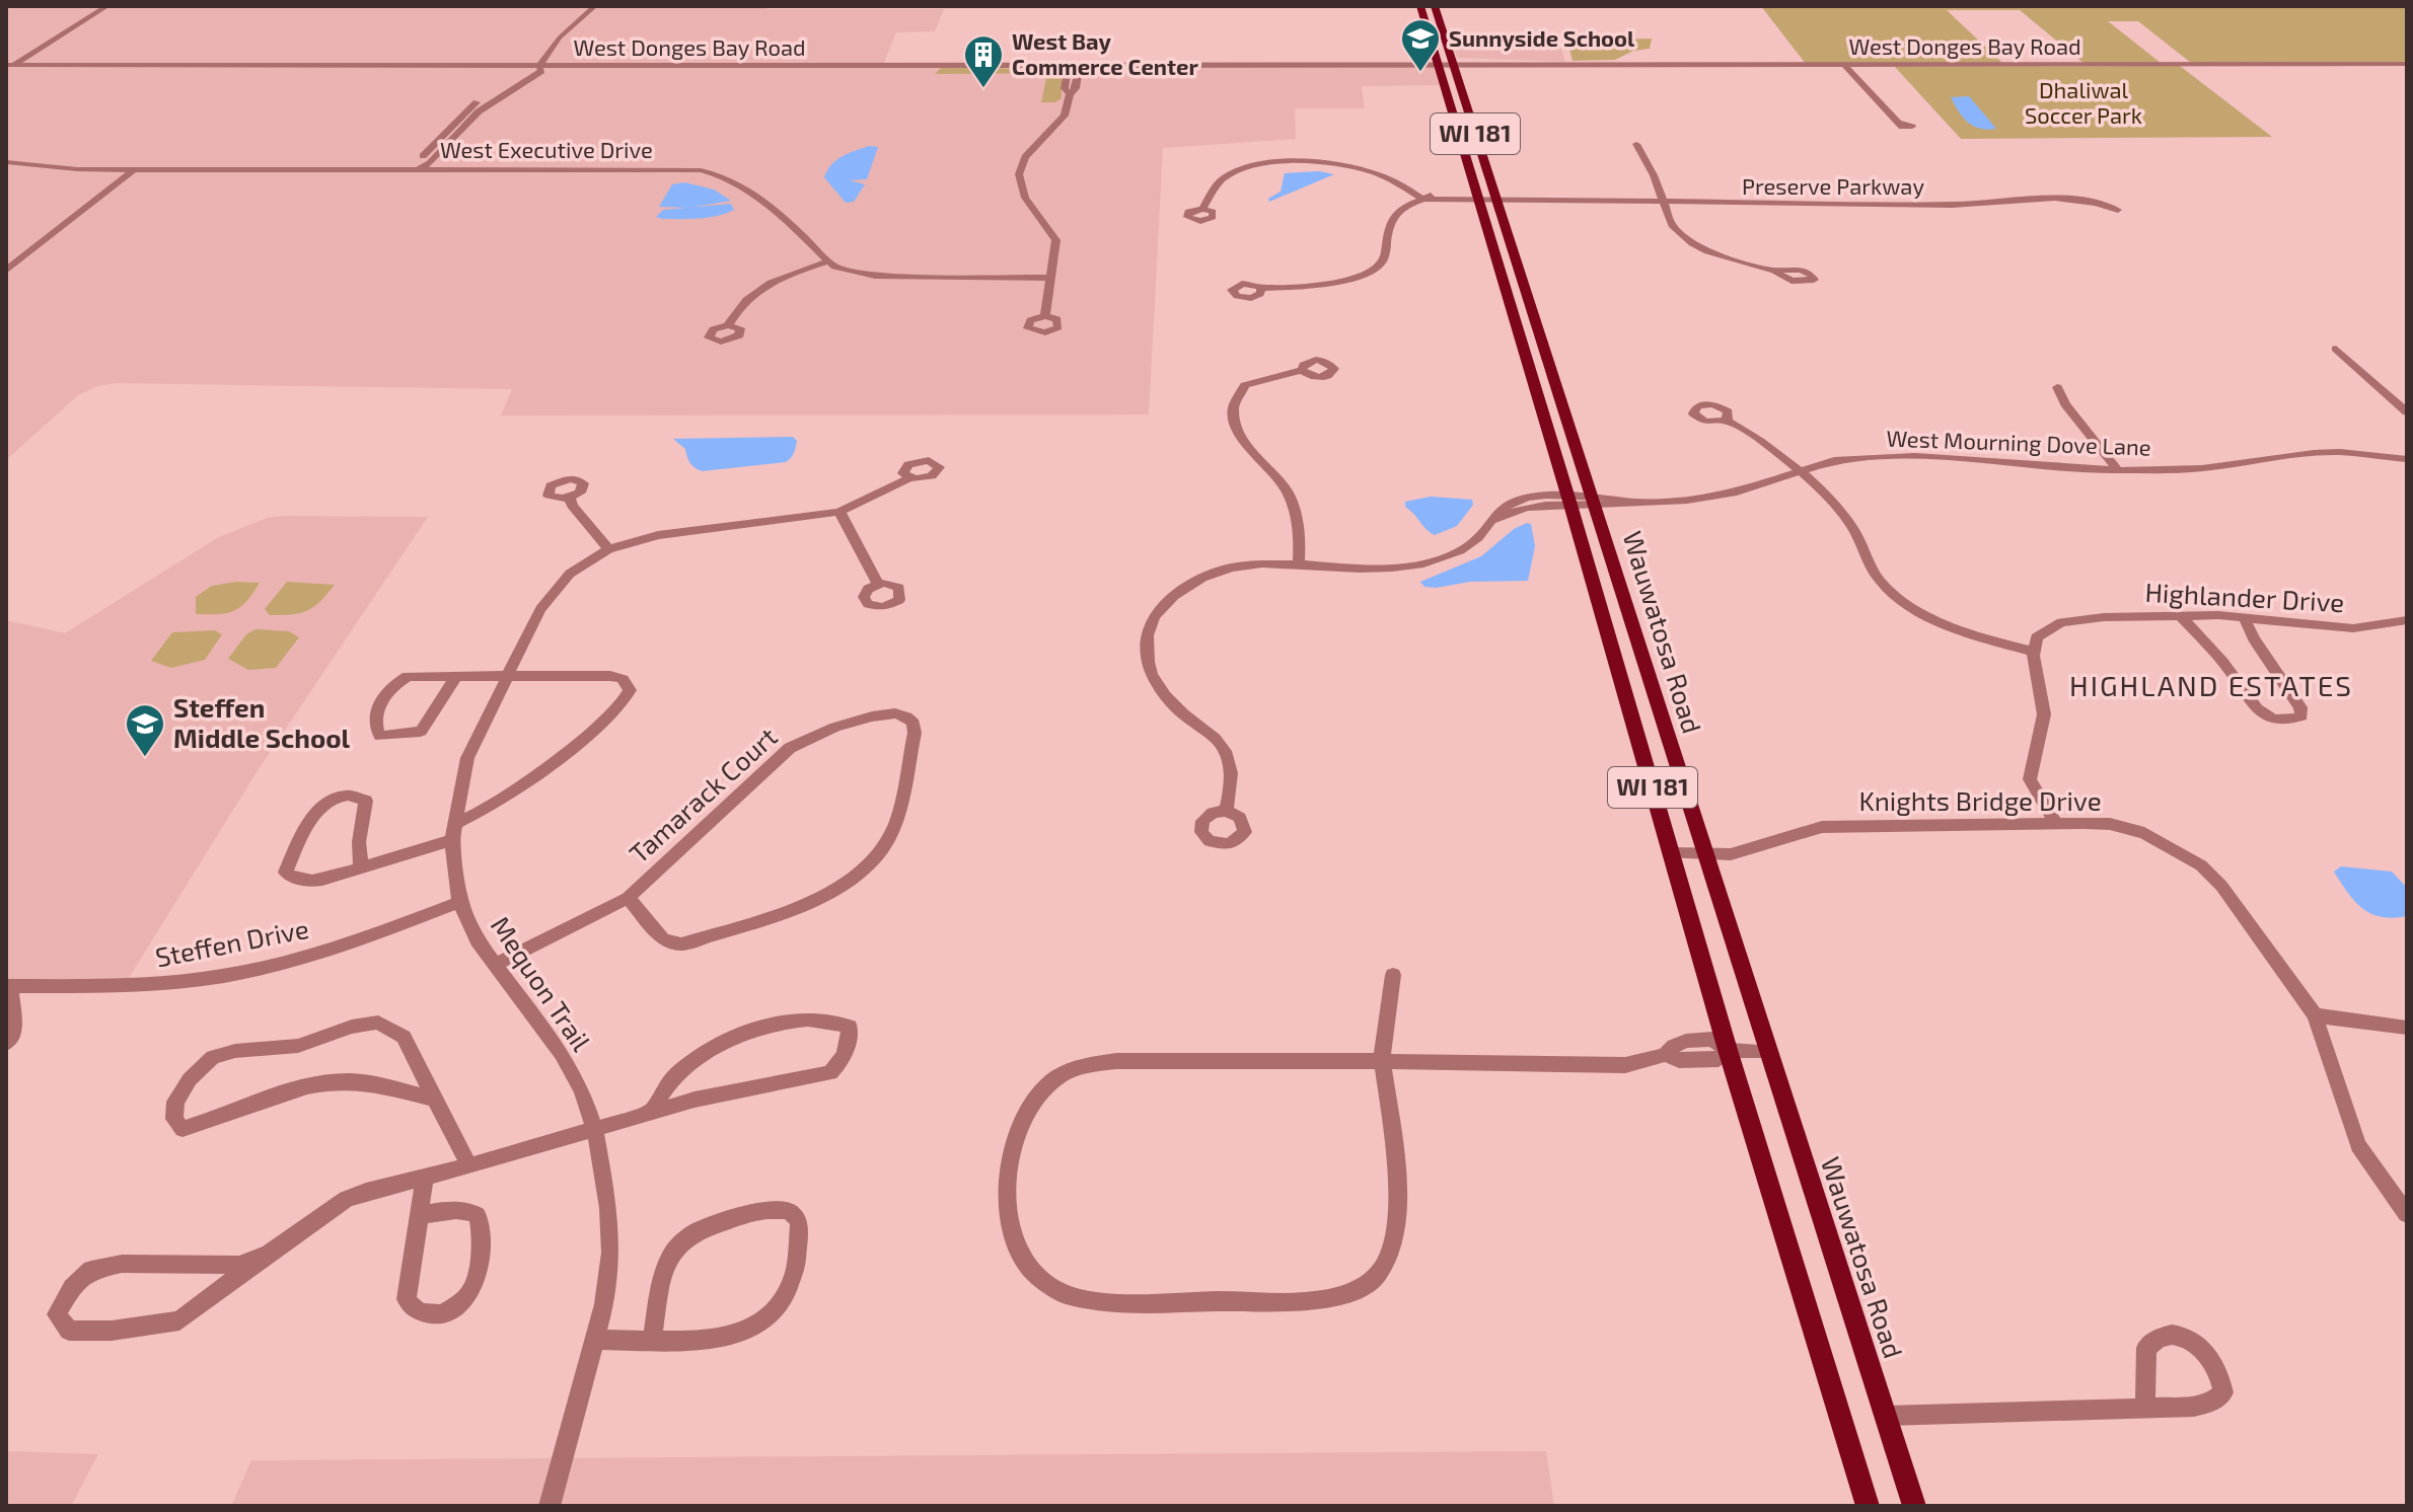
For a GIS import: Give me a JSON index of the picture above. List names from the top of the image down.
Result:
{
  "streets": {
    "main road": ["WI 181", "Wauwatosa Road"],
    "street": [
      "West Donges Bay Road",
      "West Executive Drive",
      "Preserve Parkway",
      "West Mourning Dove Lane",
      "Highlander Drive",
      "Tamarack Court",
      "Knights Bridge Drive",
      "Steffen Drive",
      "Mequon Trail"
    ]
  },
  "crossings": [
    ["West Donges Bay Road", "Wauwatosa Road"],
    ["Preserve Parkway", "Wauwatosa Road"],
    ["West Mourning Dove Lane", "Wauwatosa Road"],
    ["Wauwatosa Road", "Knights Bridge Drive"],
    ["Tamarack Court", "Mequon Trail"],
    ["Steffen Drive", "Mequon Trail"]
  ],
  "districts": ["HIGHLAND ESTATES"],
  "parks": ["Dhaliwal Soccer Park"],
  "places": {
    "school or university": ["Sunnyside School", "Steffen Middle School"],
    "building": ["West Bay Commerce Center"]
  }
}
